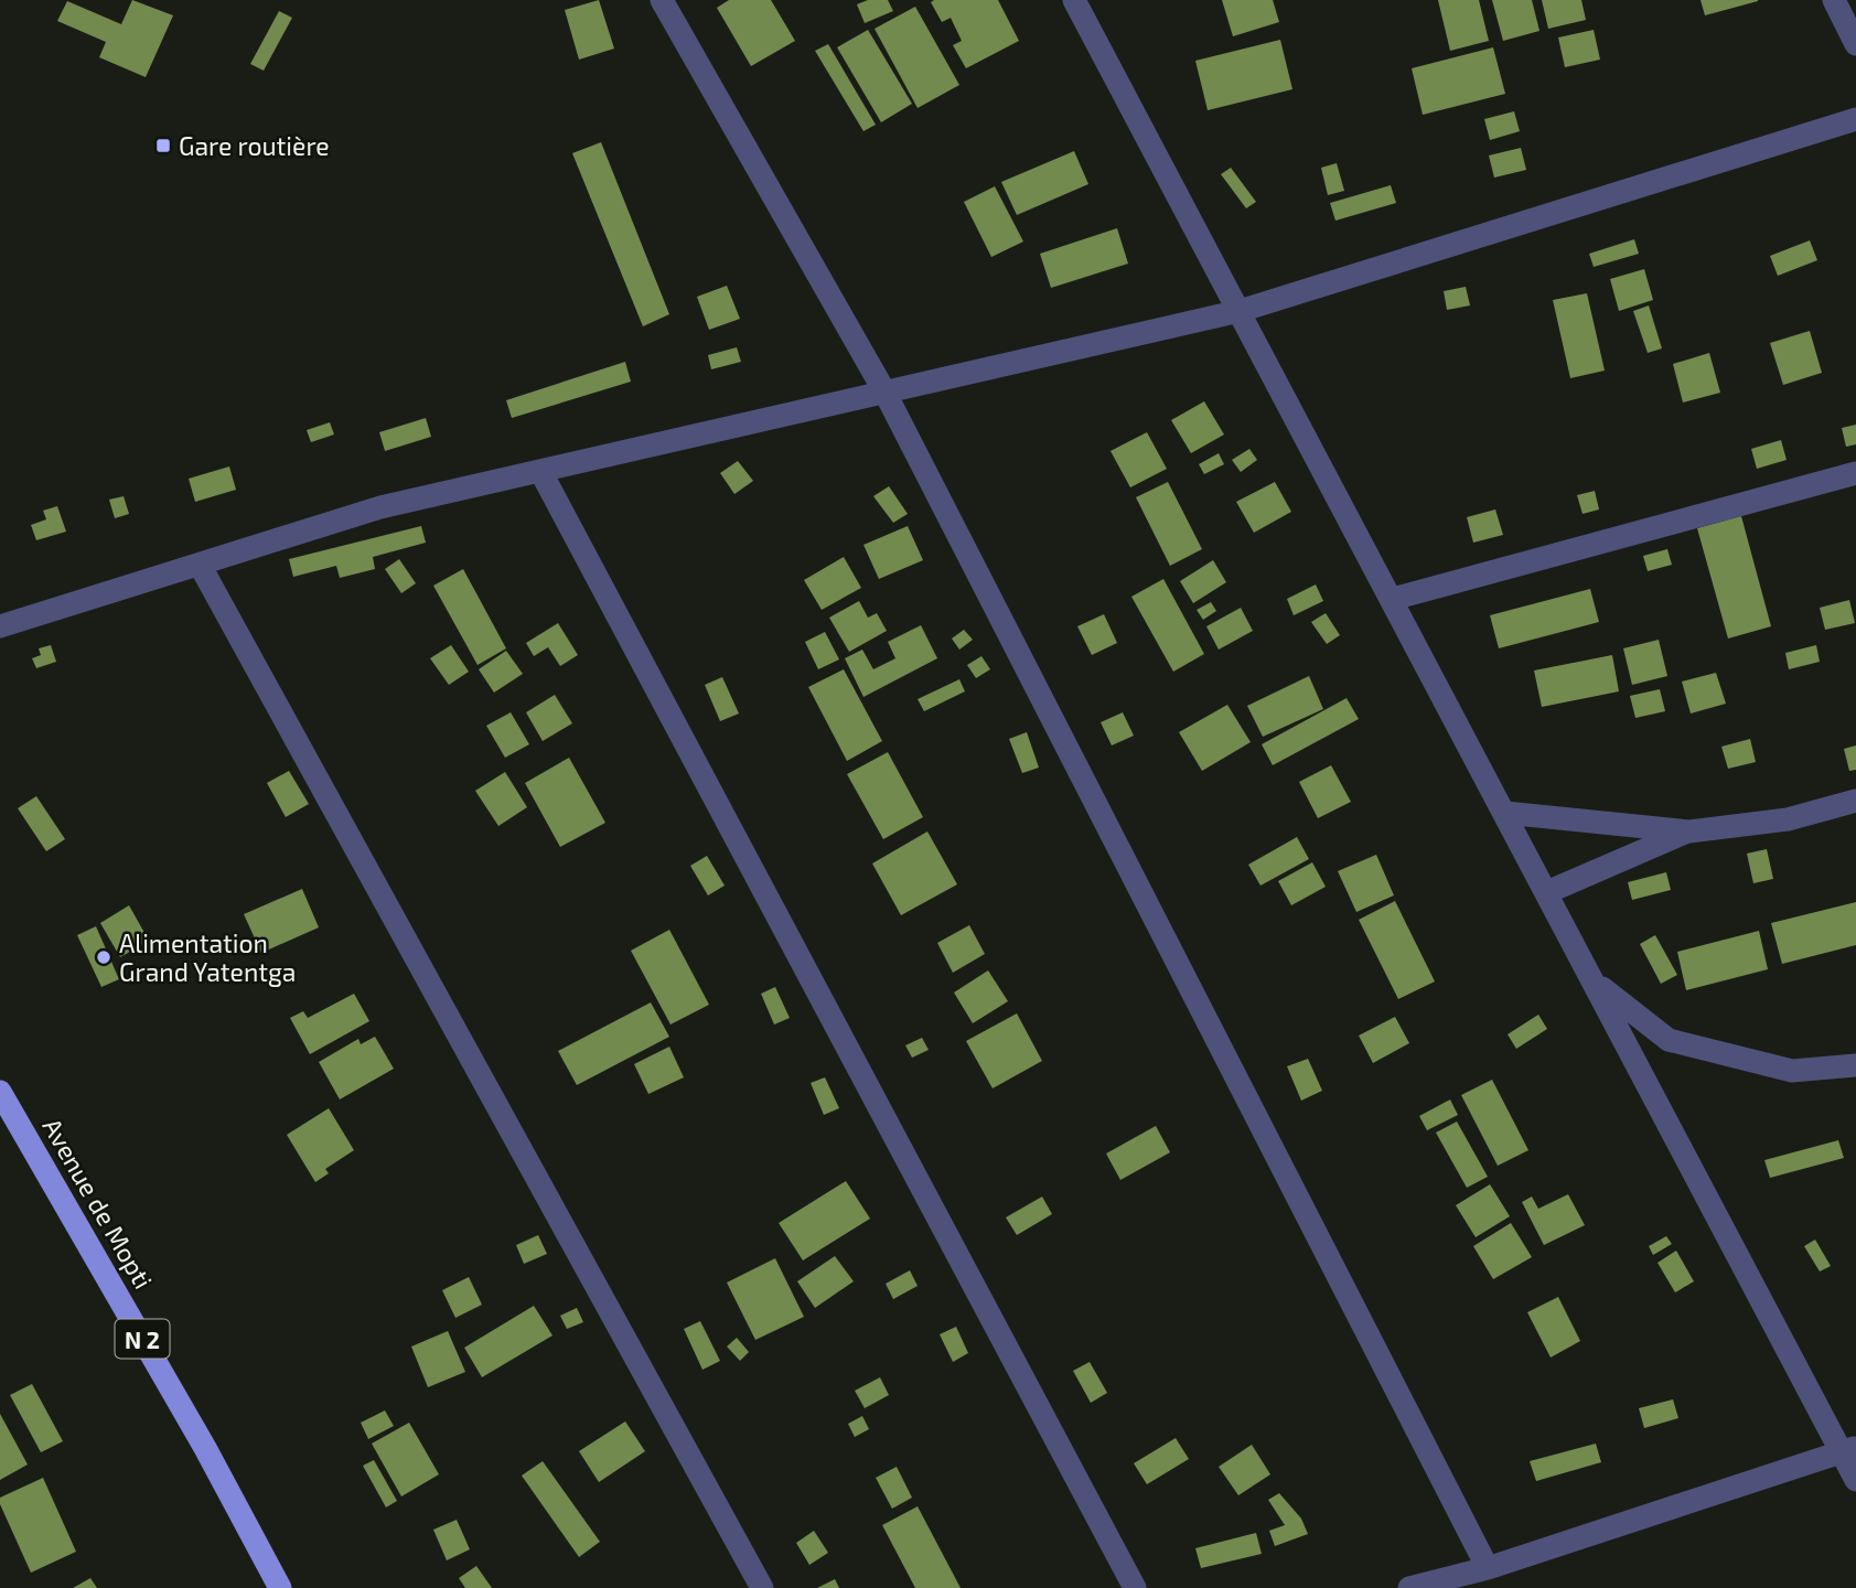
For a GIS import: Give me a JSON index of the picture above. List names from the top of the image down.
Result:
{
  "streets": {
    "main road": ["Avenue de Mopti", "N 2"]
  },
  "places": {
    "transit": ["Gare routière"],
    "other": ["Alimentation Grand Yatentga"]
  }
}
